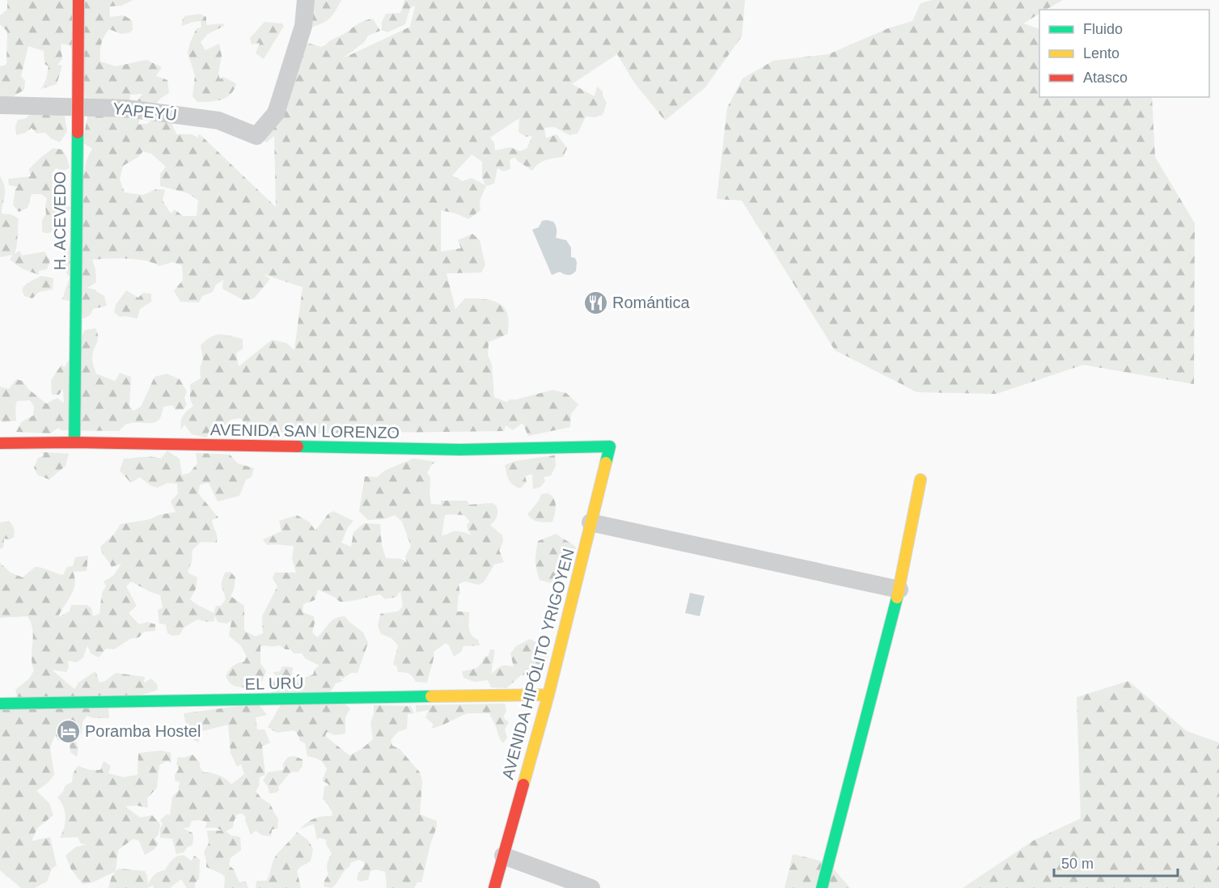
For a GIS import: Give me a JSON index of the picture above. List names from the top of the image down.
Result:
{
  "streets": {
    "street": [
      "YAPEYÚ",
      "H. ACEVEDO",
      "AVENIDA SAN LORENZO",
      "AVENIDA HIPÓLITO YRIGOYEN",
      "EL URÚ"
    ]
  },
  "crossings": [
    ["YAPEYÚ", "H. ACEVEDO"],
    ["H. ACEVEDO", "AVENIDA SAN LORENZO"],
    ["AVENIDA SAN LORENZO", "AVENIDA HIPÓLITO YRIGOYEN"],
    ["AVENIDA HIPÓLITO YRIGOYEN", "EL URÚ"]
  ],
  "places": {
    "restaurant": ["Romántica"],
    "hotel": ["Poramba Hostel"]
  },
  "legend": ["Fluido", "Lento", "Atasco"],
  "scale_bar": "50 m"
}
